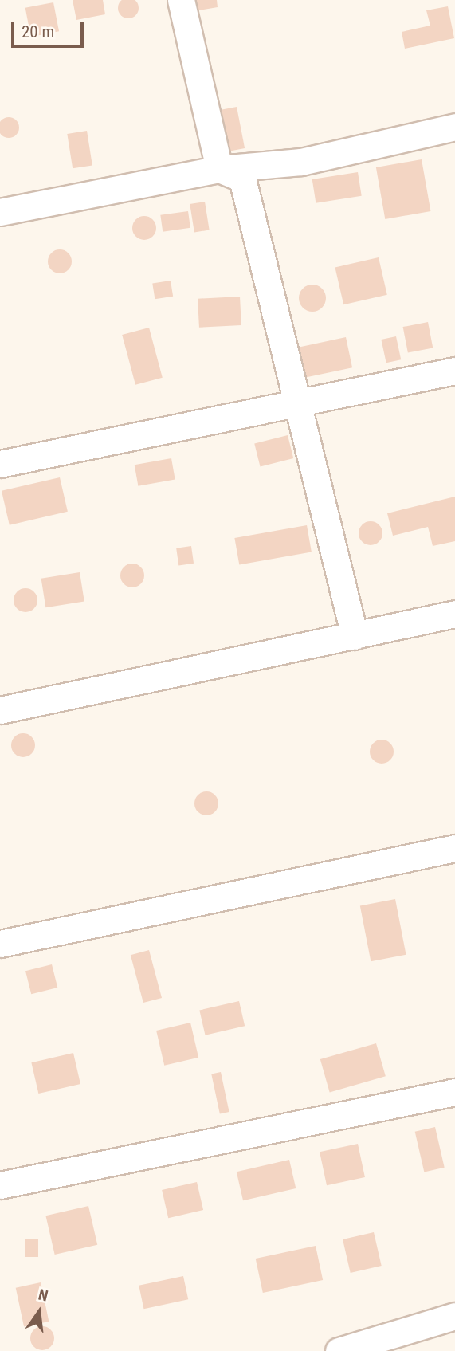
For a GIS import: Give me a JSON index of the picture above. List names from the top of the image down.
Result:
{
  "scale_bar": "20 m",
  "north": "top"
}
